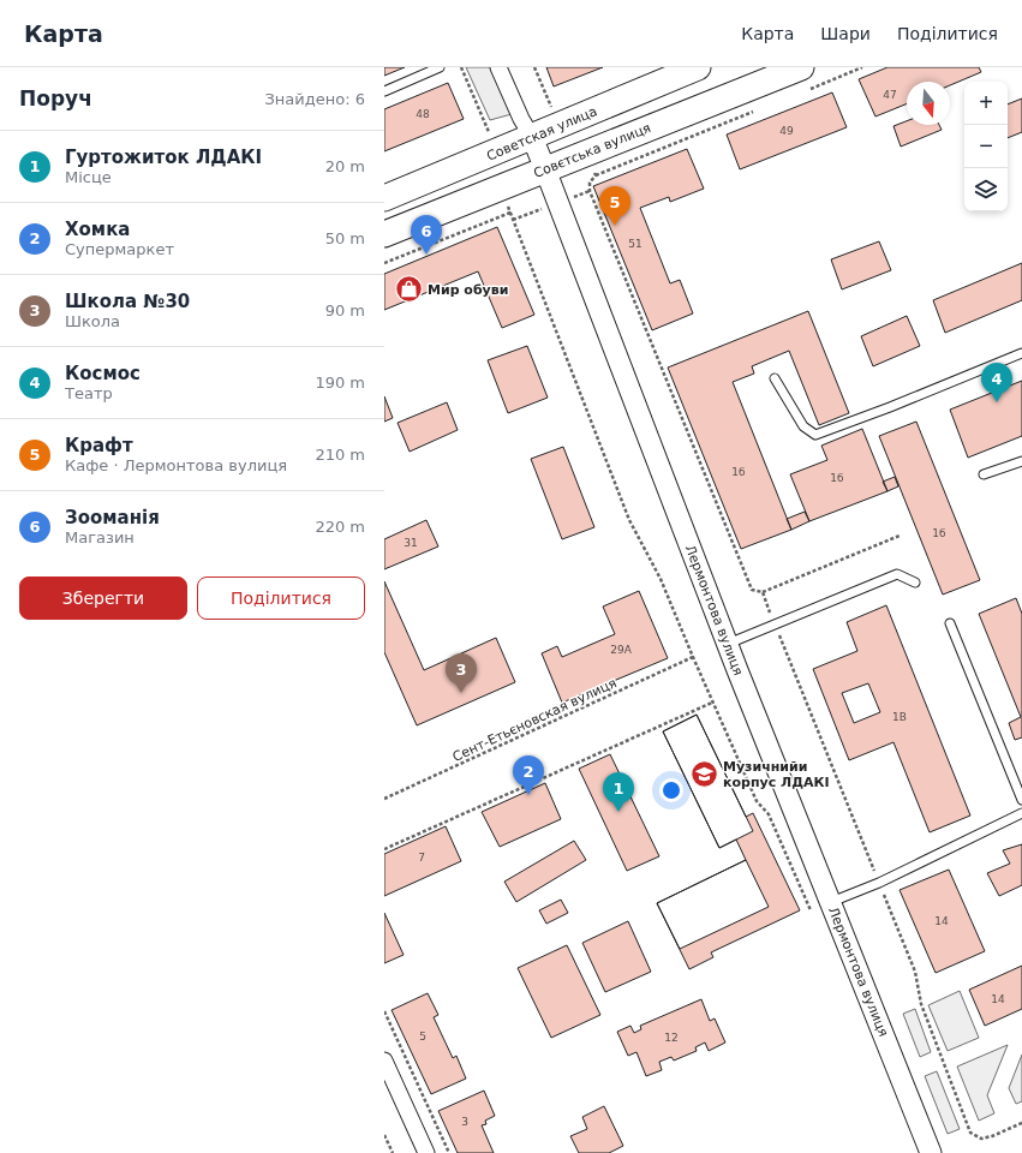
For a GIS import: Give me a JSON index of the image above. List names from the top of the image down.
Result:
{
  "streets": {
    "main road": ["Советская улица", "Совєтська вулиця"],
    "street": ["Лермонтова вулиця"],
    "path": ["Сент-Етьєновская вулиця"]
  },
  "crossings": [
    ["Советская улица", "Лермонтова вулиця"],
    ["Совєтська вулиця", "Лермонтова вулиця"]
  ],
  "places": {
    "shop": ["Мир обуви"],
    "school or university": ["Музичнийи корпус ЛДАКІ"]
  },
  "house_numbers": [
    "47",
    "48",
    "49",
    "51",
    "1б",
    "1б",
    "1б",
    "31",
    "29А",
    "1В",
    "7",
    "14",
    "14",
    "5",
    "12",
    "3"
  ],
  "north": "bottom",
  "page": {
    "header": "Карта",
    "nav": ["Карта", "Шари", "Поділитися"],
    "heading": ["Поруч", "Знайдено: 6"],
    "map_buttons": ["+", "−"],
    "list": [
      {
        "mark": "1",
        "name": "Гуртожиток ЛДАКІ",
        "note": "Місце",
        "value": "20 m"
      },
      {
        "mark": "2",
        "name": "Хомка",
        "note": "Супермаркет",
        "value": "50 m"
      },
      {
        "mark": "3",
        "name": "Школа №30",
        "note": "Школа",
        "value": "90 m"
      },
      {
        "mark": "4",
        "name": "Космос",
        "note": "Театр",
        "value": "190 m"
      },
      {
        "mark": "5",
        "name": "Крафт",
        "note": "Кафе · Лермонтова вулиця",
        "value": "210 m"
      },
      {
        "mark": "6",
        "name": "Зооманія",
        "note": "Магазин",
        "value": "220 m"
      }
    ],
    "pins": [
      "5",
      "6",
      "4",
      "3",
      "2",
      "1"
    ],
    "buttons": ["Зберегти", "Поділитися"]
  }
}
